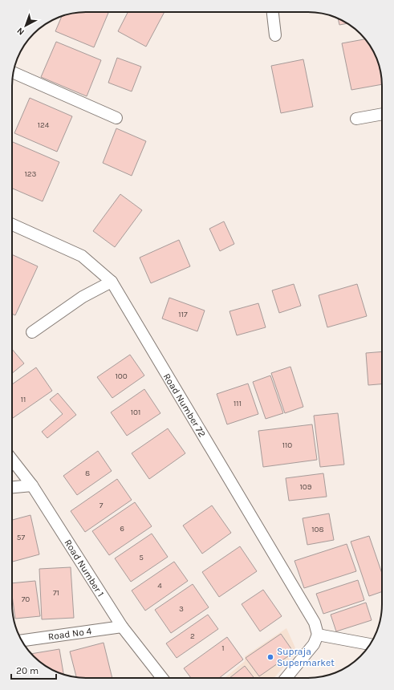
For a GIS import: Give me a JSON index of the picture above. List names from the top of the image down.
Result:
{
  "streets": {
    "street": ["Road Number 72", "Road Number 1", "Road No 4"]
  },
  "crossings": [
    ["Road Number 1", "Road No 4"]
  ],
  "places": ["Supraja Supermarket"],
  "house_numbers": [
    "124",
    "123",
    "117",
    "100",
    "11",
    "111",
    "101",
    "110",
    "8",
    "109",
    "7",
    "6",
    "108",
    "57",
    "5",
    "4",
    "71",
    "70",
    "3",
    "2",
    "1"
  ],
  "scale_bar": "20 m",
  "north": "bottom left"
}
